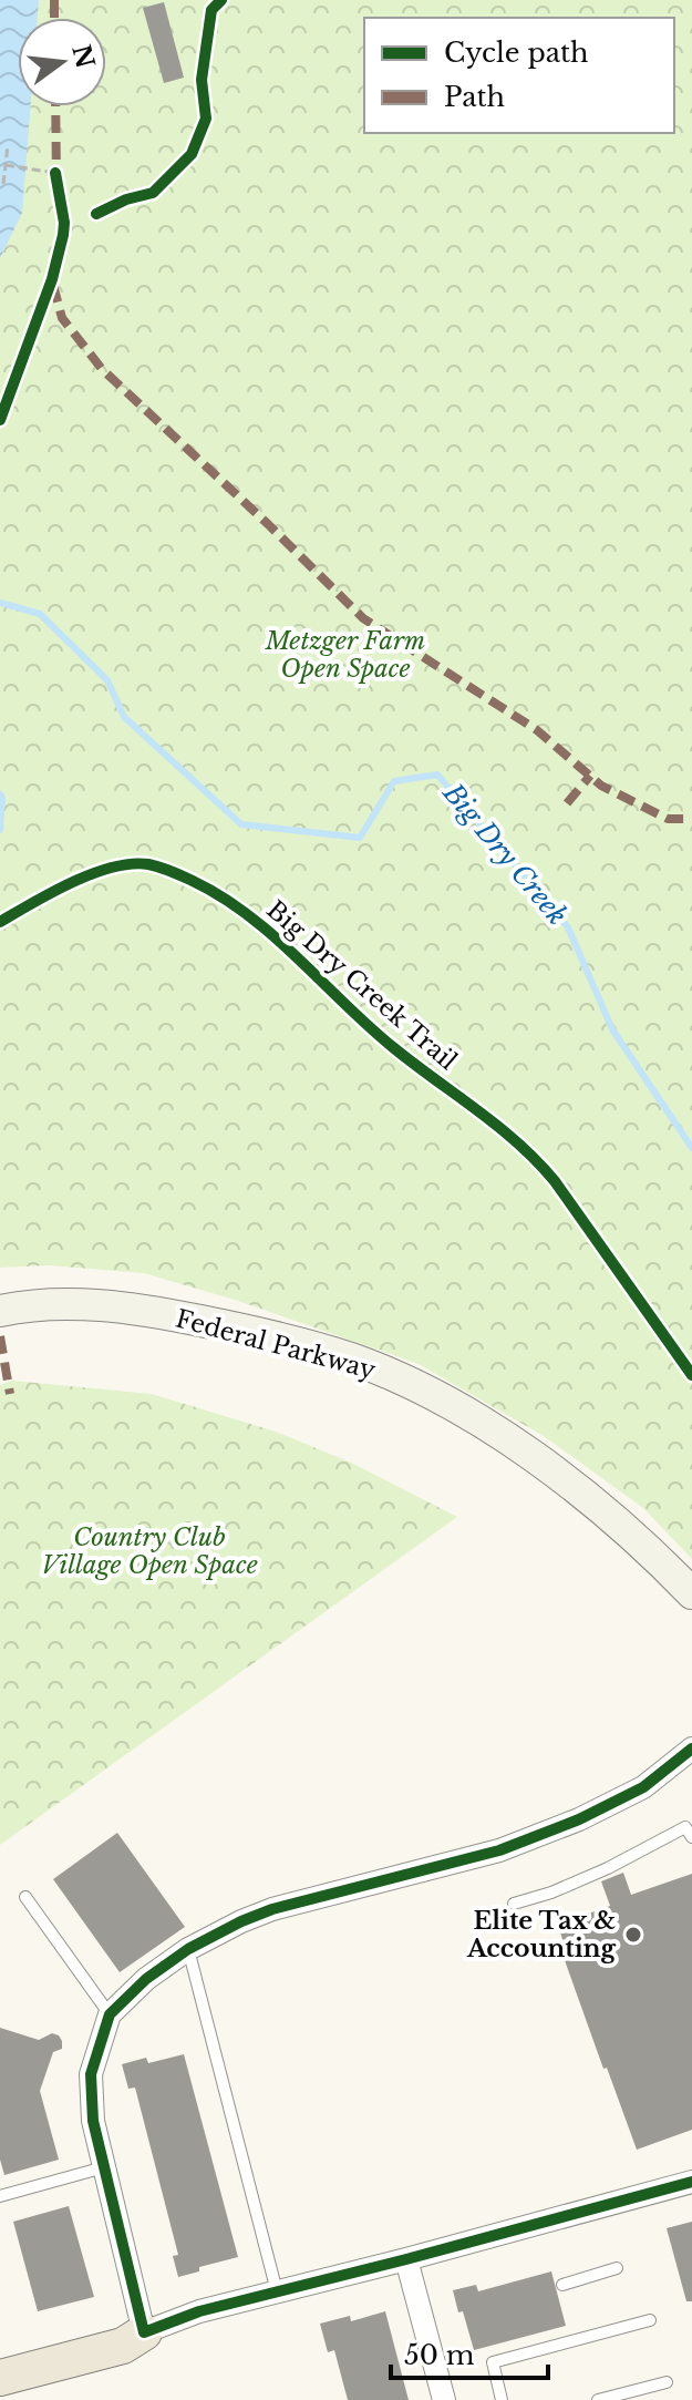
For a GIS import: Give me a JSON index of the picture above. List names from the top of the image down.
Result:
{
  "streets": {
    "main road": ["Federal Parkway"],
    "cycle path": ["Big Dry Creek Trail"]
  },
  "water": ["Big Dry Creek"],
  "parks": ["Metzger Farm Open Space", "Country Club Village Open Space"],
  "places": ["Elite Tax & Accounting"],
  "legend": ["Cycle path", "Path"],
  "scale_bar": "50 m",
  "north": "right"
}
